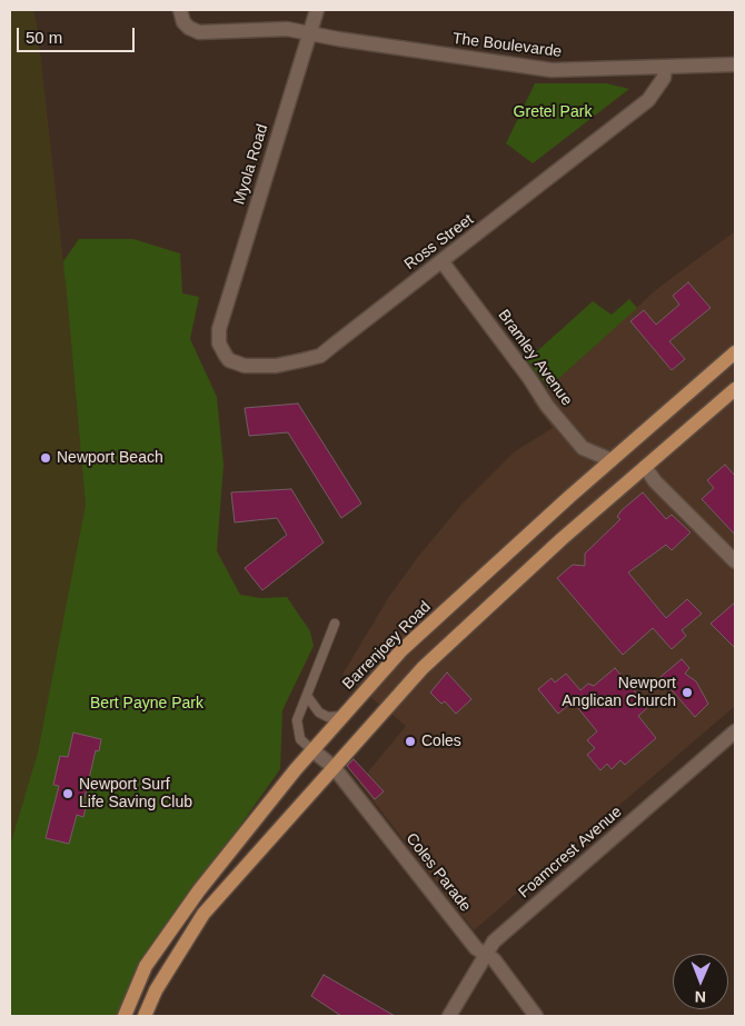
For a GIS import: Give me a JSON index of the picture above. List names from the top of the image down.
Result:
{
  "streets": {
    "main road": ["Barrenjoey Road"],
    "street": [
      "The Boulevarde",
      "Myola Road",
      "Ross Street",
      "Bramley Avenue",
      "Foamcrest Avenue",
      "Coles Parade"
    ]
  },
  "crossings": [
    ["The Boulevarde", "Myola Road"],
    ["The Boulevarde", "Ross Street"],
    ["Myola Road", "Ross Street"],
    ["Ross Street", "Bramley Avenue"],
    ["Bramley Avenue", "Barrenjoey Road"],
    ["Barrenjoey Road", "Coles Parade"],
    ["Foamcrest Avenue", "Coles Parade"]
  ],
  "parks": ["Gretel Park", "Bert Payne Park"],
  "places": [
    "Newport Beach",
    "Newport Anglican Church",
    "Coles",
    "Newport Surf Life Saving Club"
  ],
  "scale_bar": "50 m",
  "north": "bottom"
}
